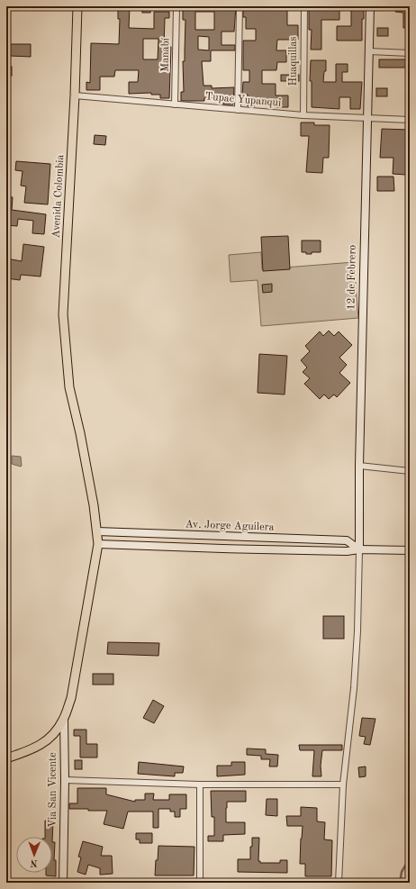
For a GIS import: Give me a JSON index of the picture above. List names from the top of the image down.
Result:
{
  "streets": {
    "main road": ["Avenida Colombia"],
    "street": [
      "Manabí",
      "Huaquillas",
      "Tupac Yupanqui",
      "12 de Febrero",
      "Av. Jorge Aguilera",
      "Via San Vicente"
    ]
  },
  "crossings": [
    ["Manabí", "Tupac Yupanqui"],
    ["Huaquillas", "Tupac Yupanqui"],
    ["Tupac Yupanqui", "Avenida Colombia"],
    ["Tupac Yupanqui", "12 de Febrero"],
    ["Avenida Colombia", "Av. Jorge Aguilera"],
    ["Avenida Colombia", "Via San Vicente"],
    ["12 de Febrero", "Av. Jorge Aguilera"]
  ],
  "north": "bottom"
}
